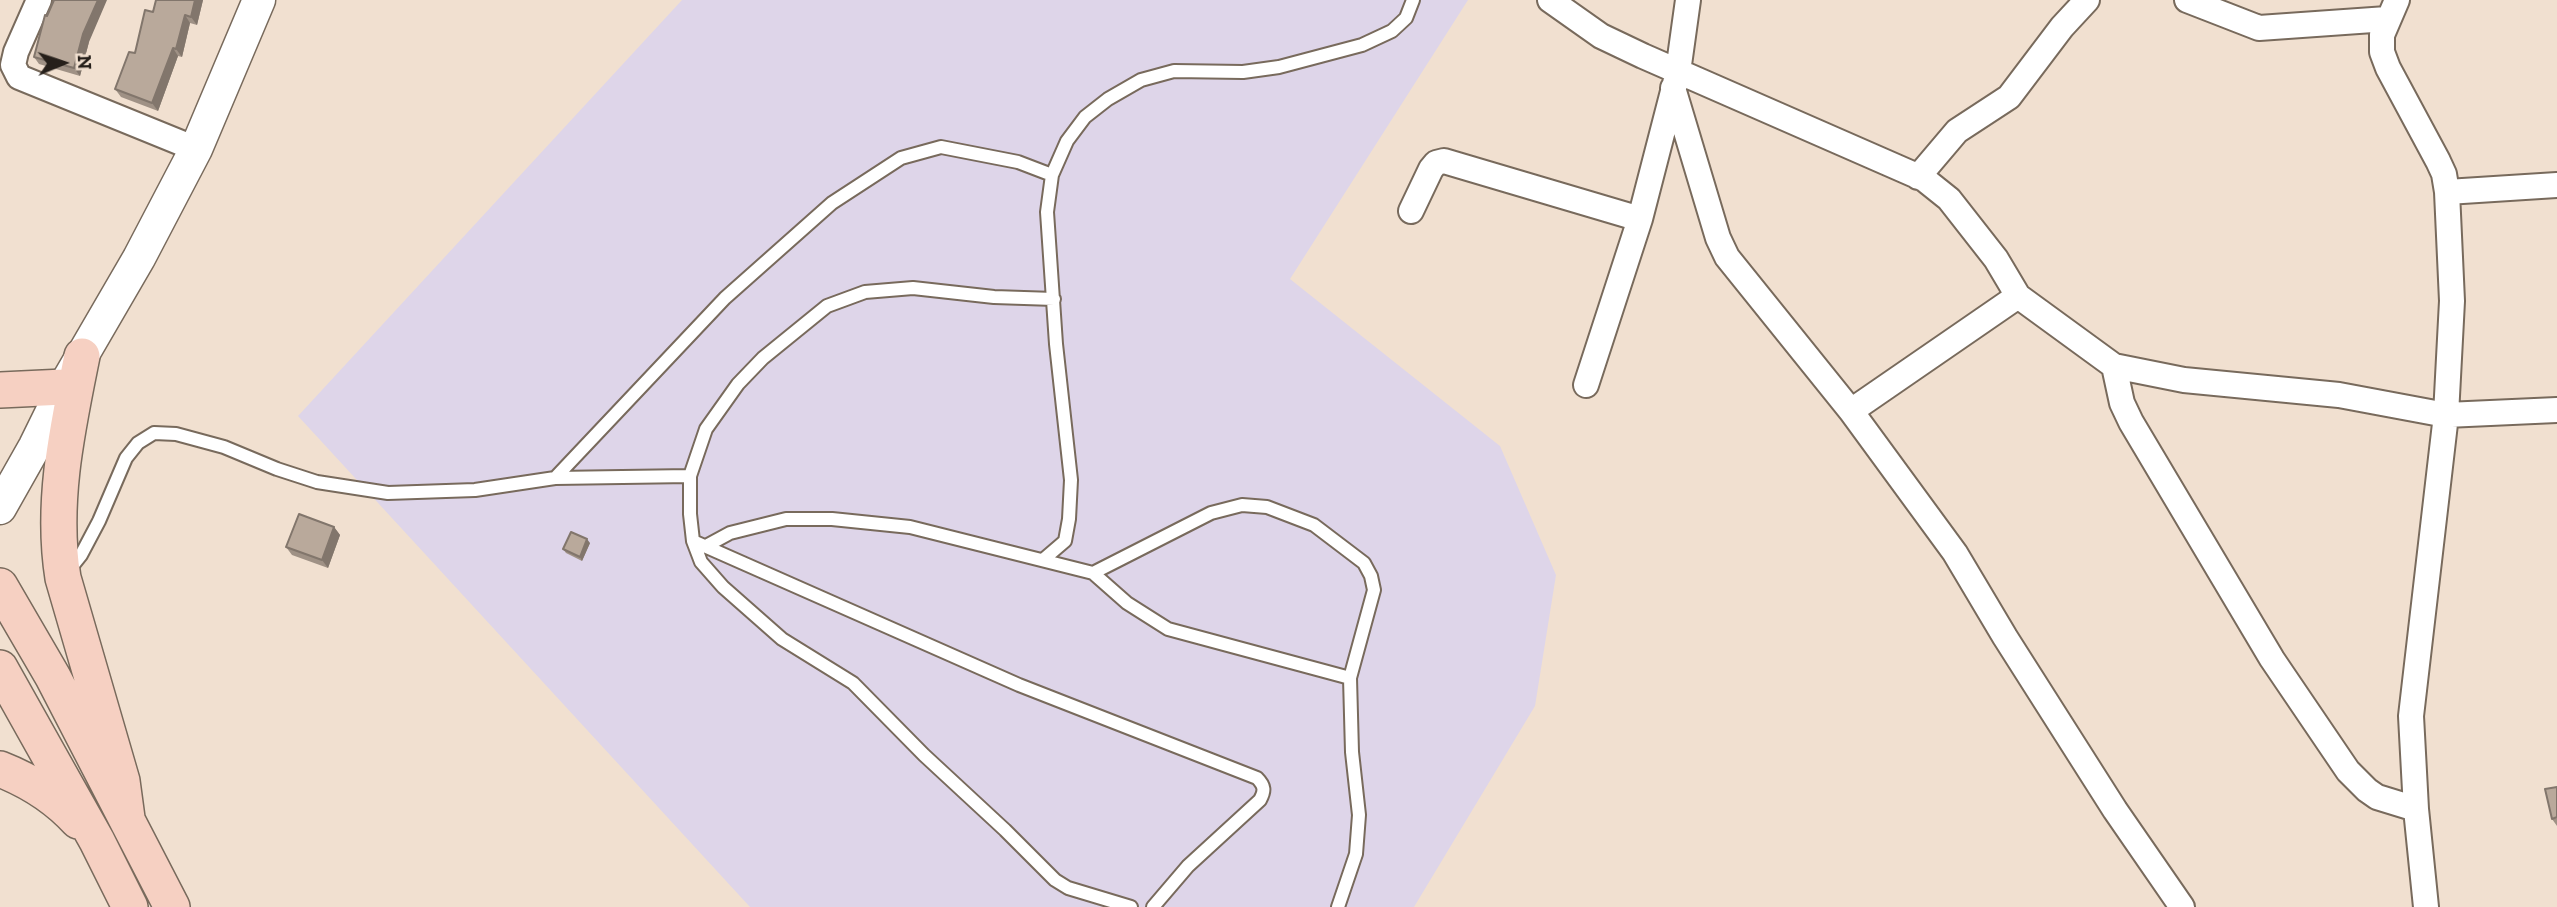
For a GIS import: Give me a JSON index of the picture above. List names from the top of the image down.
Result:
{
  "north": "right"
}
